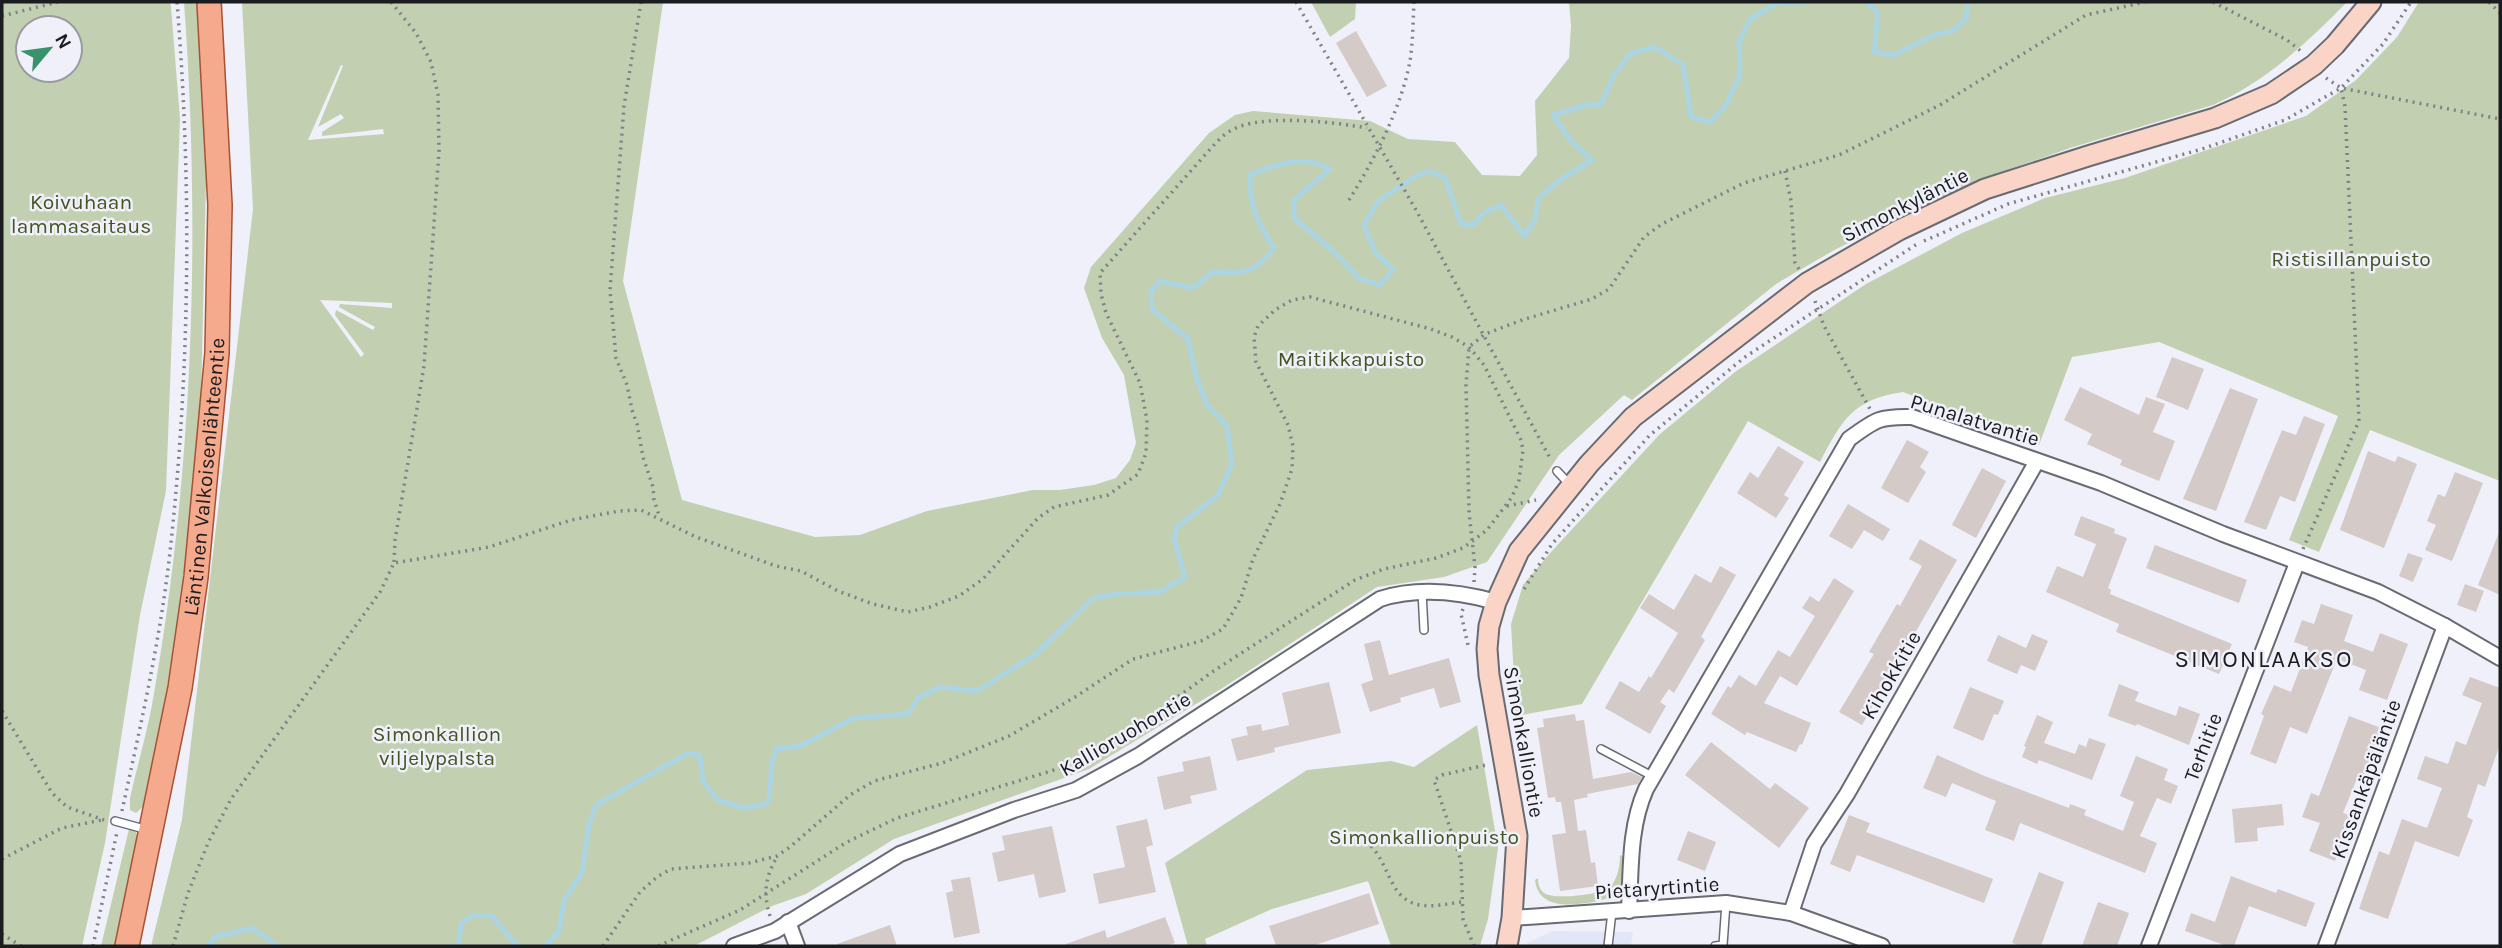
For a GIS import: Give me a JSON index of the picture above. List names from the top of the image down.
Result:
{
  "streets": {
    "main road": ["Simonkyläntie", "Läntinen Valkoisenlähteentie", "Simonkalliontie"],
    "street": [
      "Punalatvantie",
      "Kihokkitie",
      "Kallioruohontie",
      "Terhitie",
      "Kissankäpäläntie",
      "Pietaryrtintie"
    ]
  },
  "crossings": [
    ["Simonkyläntie", "Simonkalliontie"],
    ["Punalatvantie", "Kihokkitie"],
    ["Punalatvantie", "Terhitie"],
    ["Punalatvantie", "Kissankäpäläntie"],
    ["Kihokkitie", "Pietaryrtintie"],
    ["Kallioruohontie", "Simonkalliontie"],
    ["Simonkalliontie", "Pietaryrtintie"]
  ],
  "districts": ["SIMONLAAKSO"],
  "parks": [
    "Koivuhaan lammasaitaus",
    "Ristisillanpuisto",
    "Maitikkapuisto",
    "Simonkallion viljelypalsta",
    "Simonkallionpuisto"
  ],
  "north": "top right"
}
